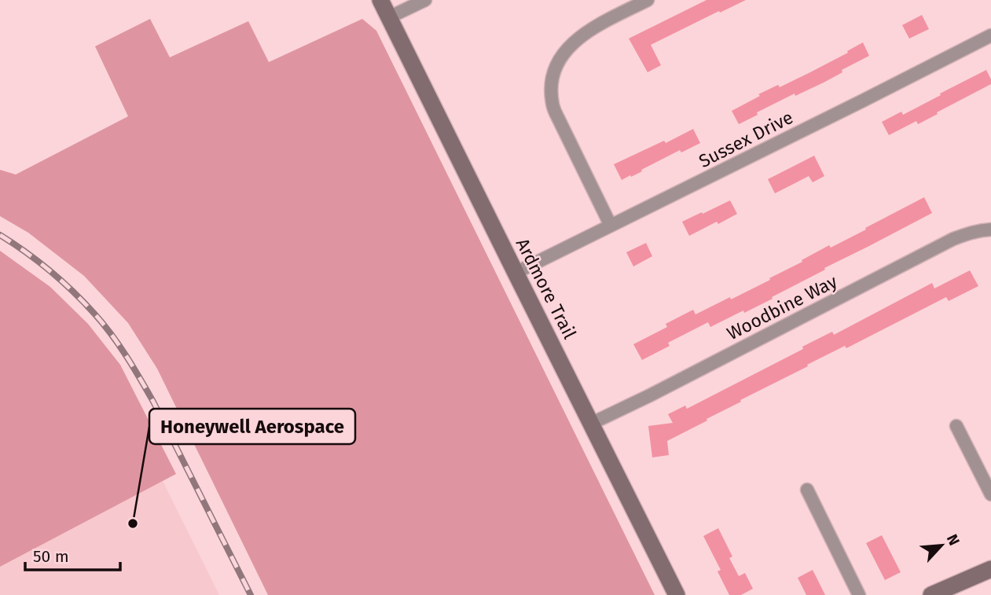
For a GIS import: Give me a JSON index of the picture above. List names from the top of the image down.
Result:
{
  "streets": {
    "street": ["Sussex Drive", "Ardmore Trail", "Woodbine Way"]
  },
  "crossings": [
    ["Sussex Drive", "Ardmore Trail"],
    ["Ardmore Trail", "Woodbine Way"]
  ],
  "places": ["Honeywell Aerospace"],
  "scale_bar": "50 m",
  "north": "top right"
}
